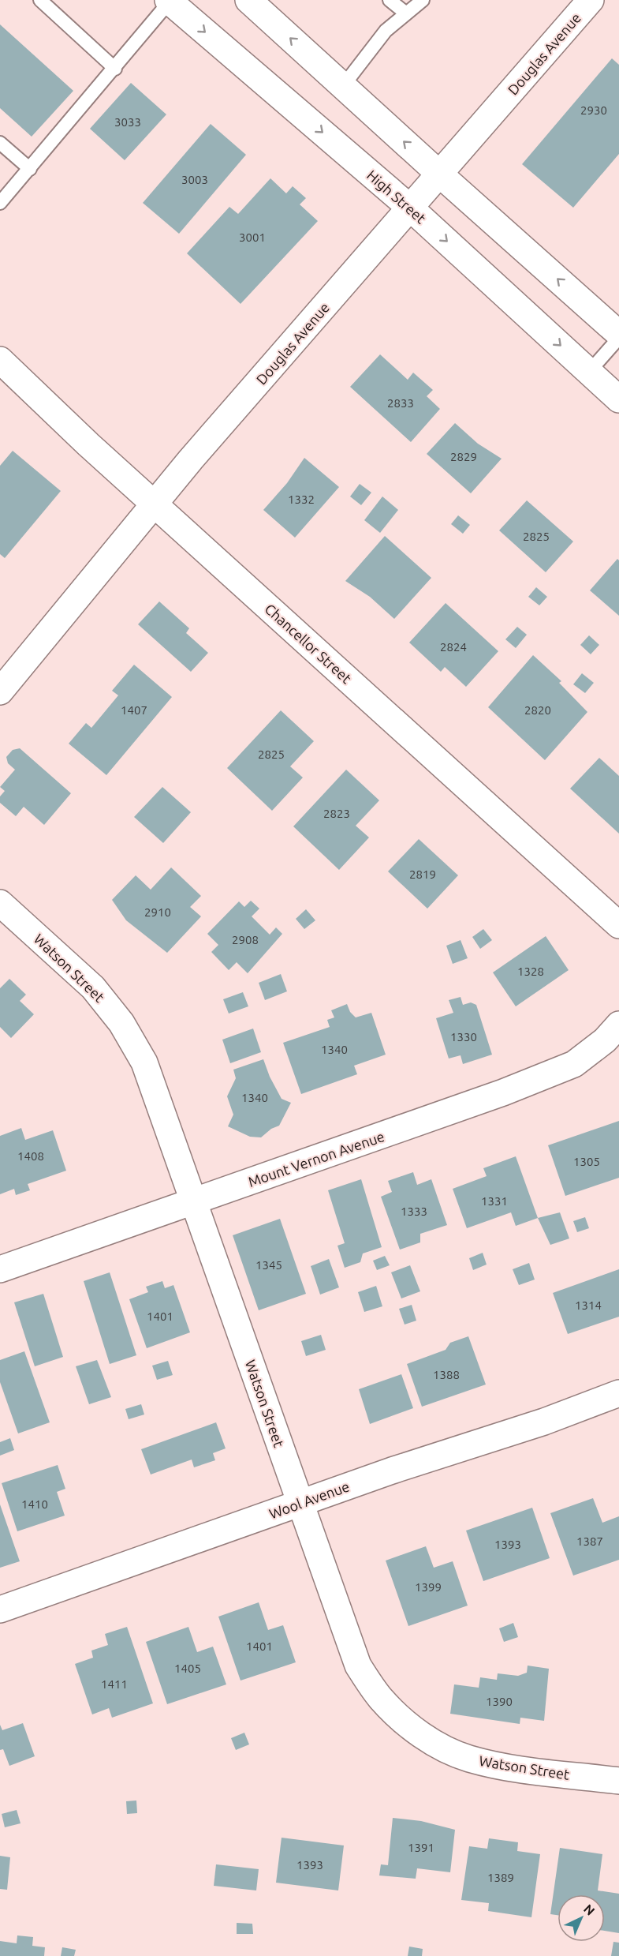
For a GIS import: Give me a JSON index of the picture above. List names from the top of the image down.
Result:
{
  "streets": {
    "street": [
      "Douglas Avenue",
      "High Street",
      "Chancellor Street",
      "Watson Street",
      "Mount Vernon Avenue",
      "Wool Avenue"
    ]
  },
  "crossings": [
    ["Douglas Avenue", "High Street"],
    ["Douglas Avenue", "Chancellor Street"],
    ["Watson Street", "Mount Vernon Avenue"],
    ["Watson Street", "Wool Avenue"]
  ],
  "house_numbers": [
    "2930",
    "3033",
    "3003",
    "3001",
    "2833",
    "2829",
    "1332",
    "2825",
    "2824",
    "1407",
    "2820",
    "2825",
    "2823",
    "2819",
    "2910",
    "2908",
    "1328",
    "1330",
    "1340",
    "1340",
    "1408",
    "1305",
    "1331",
    "1333",
    "1345",
    "1314",
    "1401",
    "1388",
    "1410",
    "1387",
    "1393",
    "1399",
    "1401",
    "1405",
    "1411",
    "1390",
    "1391",
    "1393",
    "1389"
  ],
  "north": "top right"
}
